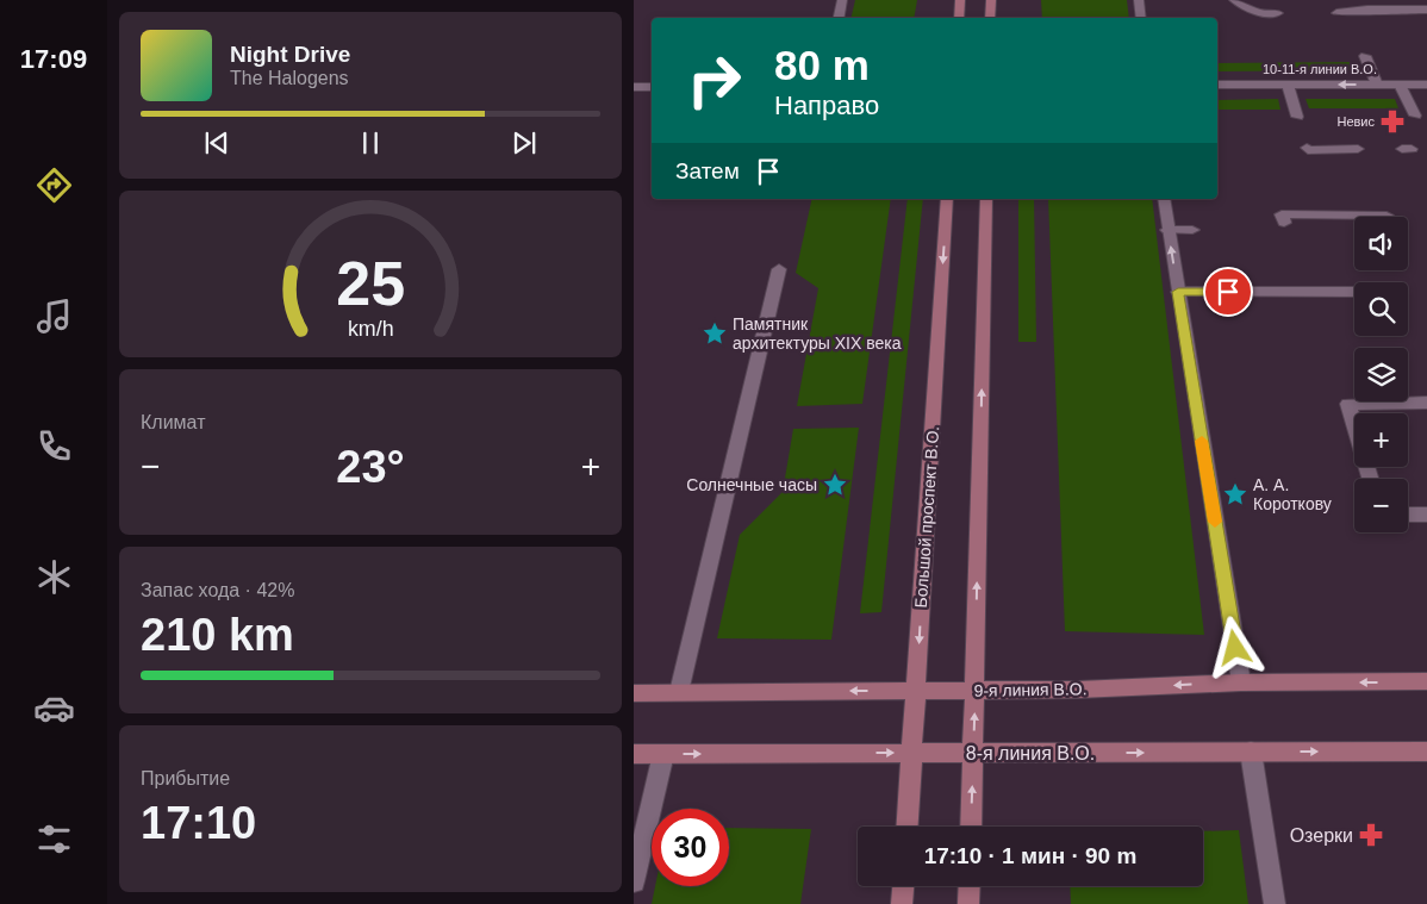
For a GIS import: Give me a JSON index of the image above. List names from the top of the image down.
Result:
{
  "streets": {
    "main road": ["Большой проспект В.О.", "9-я линия В.О.", "8-я линия В.О."],
    "street": ["10-11-я линии В.О."]
  },
  "crossings": [
    ["Большой проспект В.О.", "9-я линия В.О."],
    ["Большой проспект В.О.", "8-я линия В.О."]
  ],
  "one_way": ["9-я линия В.О.", "8-я линия В.О."],
  "places": {
    "pharmacy": ["Невис", "Озерки"],
    "place": ["Памятник архитектуры XIX века", "Солнечные часы", "А. А. Короткову"]
  },
  "page": {
    "tabs": "17:09",
    "turn": ["80 m", "Направо"],
    "song": ["Night Drive", "The Halogens"],
    "then": "Затем",
    "map_buttons": ["+", "−"],
    "tile": [
      "Климат",
      ["Запас хода · 42%", "210 km"],
      ["Прибытие", "17:10"]
    ],
    "heat": ["−", "23°", "+"],
    "limit": "30",
    "trip": "17:10 · 1 мин · 90 m",
    "gauge": ["25", "km/h"]
  }
}
